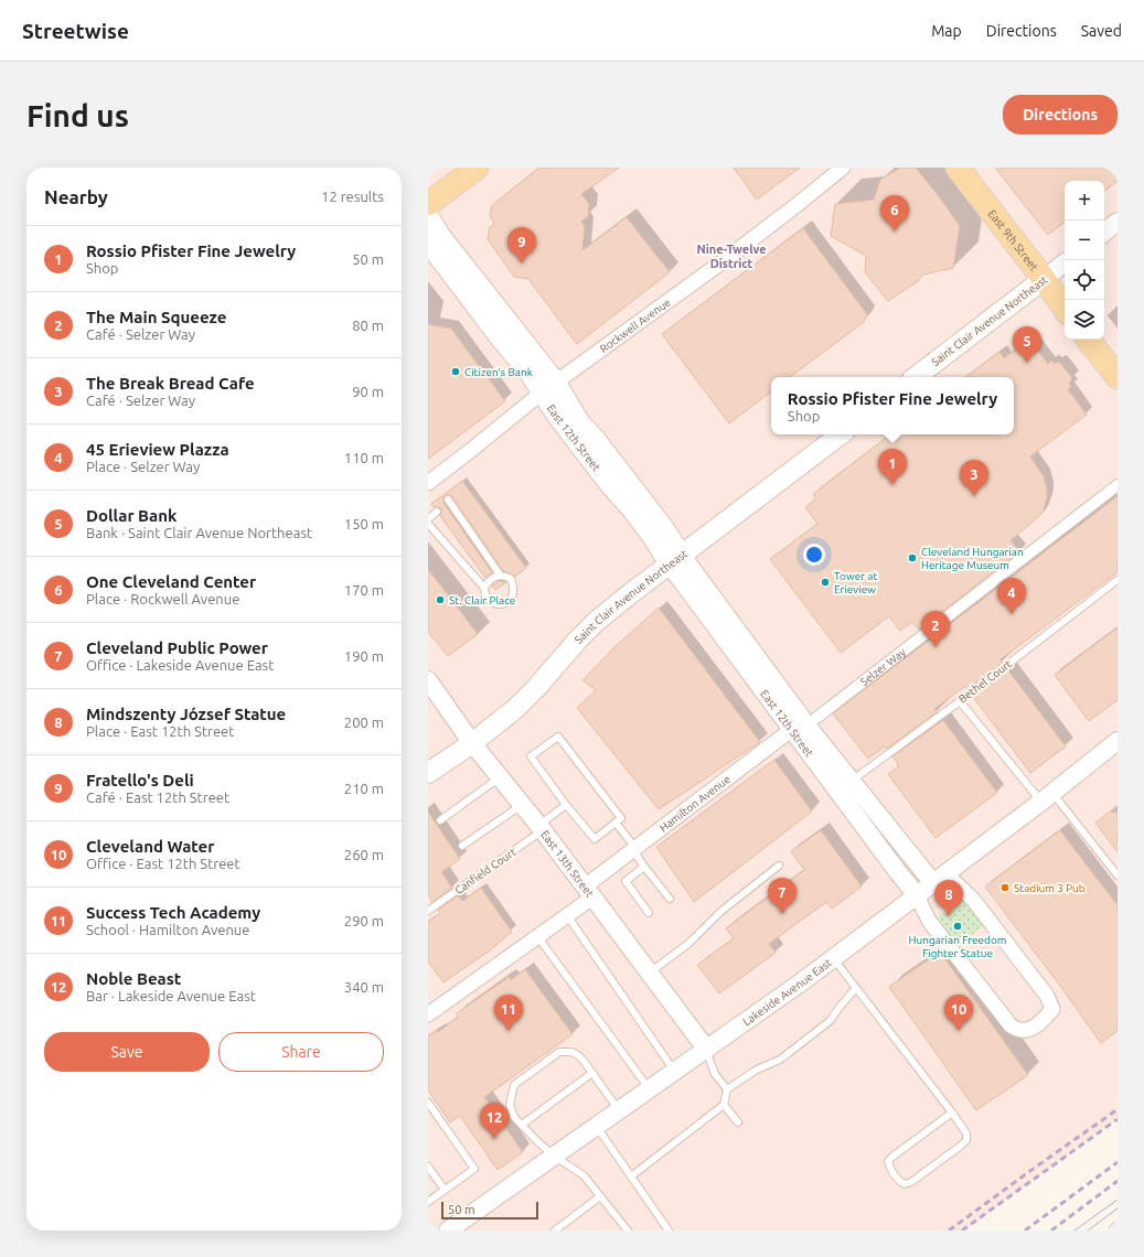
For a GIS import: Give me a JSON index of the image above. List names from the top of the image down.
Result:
{
  "streets": {
    "main road": ["East 9th Street", "Saint Clair Avenue Northeast", "East 12th Street"],
    "street": [
      "Rockwell Avenue",
      "Selzer Way",
      "Hamilton Avenue",
      "East 13th Street",
      "Lakeside Avenue East"
    ],
    "lane": ["Bethel Court", "Canfield Court"]
  },
  "crossings": [
    ["East 9th Street", "Saint Clair Avenue Northeast"],
    ["Saint Clair Avenue Northeast", "East 12th Street"],
    ["Saint Clair Avenue Northeast", "East 13th Street"],
    ["Rockwell Avenue", "East 12th Street"],
    ["East 12th Street", "Selzer Way"],
    ["East 12th Street", "Bethel Court"],
    ["East 12th Street", "Hamilton Avenue"],
    ["East 12th Street", "Lakeside Avenue East"],
    ["Selzer Way", "Hamilton Avenue"],
    ["Hamilton Avenue", "East 13th Street"],
    ["East 13th Street", "Canfield Court"],
    ["East 13th Street", "Lakeside Avenue East"]
  ],
  "districts": ["Nine-Twelve District"],
  "places": [
    "Citizen's Bank",
    "Cleveland Hungarian Heritage Museum",
    "Tower at Erieview",
    "St. Clair Place",
    "Stadium 3 Pub",
    "Hungarian Freedom Fighter Statue"
  ],
  "scale_bar": "50 m",
  "page": {
    "header": "Streetwise",
    "nav": ["Map", "Directions", "Saved"],
    "buttons": [
      "Directions",
      ["Save", "Share"]
    ],
    "title": "Find us",
    "heading": ["Nearby", "12 results"],
    "map_buttons": ["+", "−"],
    "pins": [
      "6",
      "9",
      "5",
      "1",
      "3",
      "4",
      "2",
      "7",
      "8",
      "10",
      "11",
      "12"
    ],
    "list": [
      {
        "mark": "1",
        "name": "Rossio Pfister Fine Jewelry",
        "note": "Shop",
        "value": "50 m"
      },
      {
        "mark": "2",
        "name": "The Main Squeeze",
        "note": "Café · Selzer Way",
        "value": "80 m"
      },
      {
        "mark": "3",
        "name": "The Break Bread Cafe",
        "note": "Café · Selzer Way",
        "value": "90 m"
      },
      {
        "mark": "4",
        "name": "45 Erieview Plazza",
        "note": "Place · Selzer Way",
        "value": "110 m"
      },
      {
        "mark": "5",
        "name": "Dollar Bank",
        "note": "Bank · Saint Clair Avenue Northeast",
        "value": "150 m"
      },
      {
        "mark": "6",
        "name": "One Cleveland Center",
        "note": "Place · Rockwell Avenue",
        "value": "170 m"
      },
      {
        "mark": "7",
        "name": "Cleveland Public Power",
        "note": "Office · Lakeside Avenue East",
        "value": "190 m"
      },
      {
        "mark": "8",
        "name": "Mindszenty József Statue",
        "note": "Place · East 12th Street",
        "value": "200 m"
      },
      {
        "mark": "9",
        "name": "Fratello's Deli",
        "note": "Café · East 12th Street",
        "value": "210 m"
      },
      {
        "mark": "10",
        "name": "Cleveland Water",
        "note": "Office · East 12th Street",
        "value": "260 m"
      },
      {
        "mark": "11",
        "name": "Success Tech Academy",
        "note": "School · Hamilton Avenue",
        "value": "290 m"
      },
      {
        "mark": "12",
        "name": "Noble Beast",
        "note": "Bar · Lakeside Avenue East",
        "value": "340 m"
      }
    ],
    "popup": ["Rossio Pfister Fine Jewelry", "Shop"],
    "scale": "50 m"
  }
}
